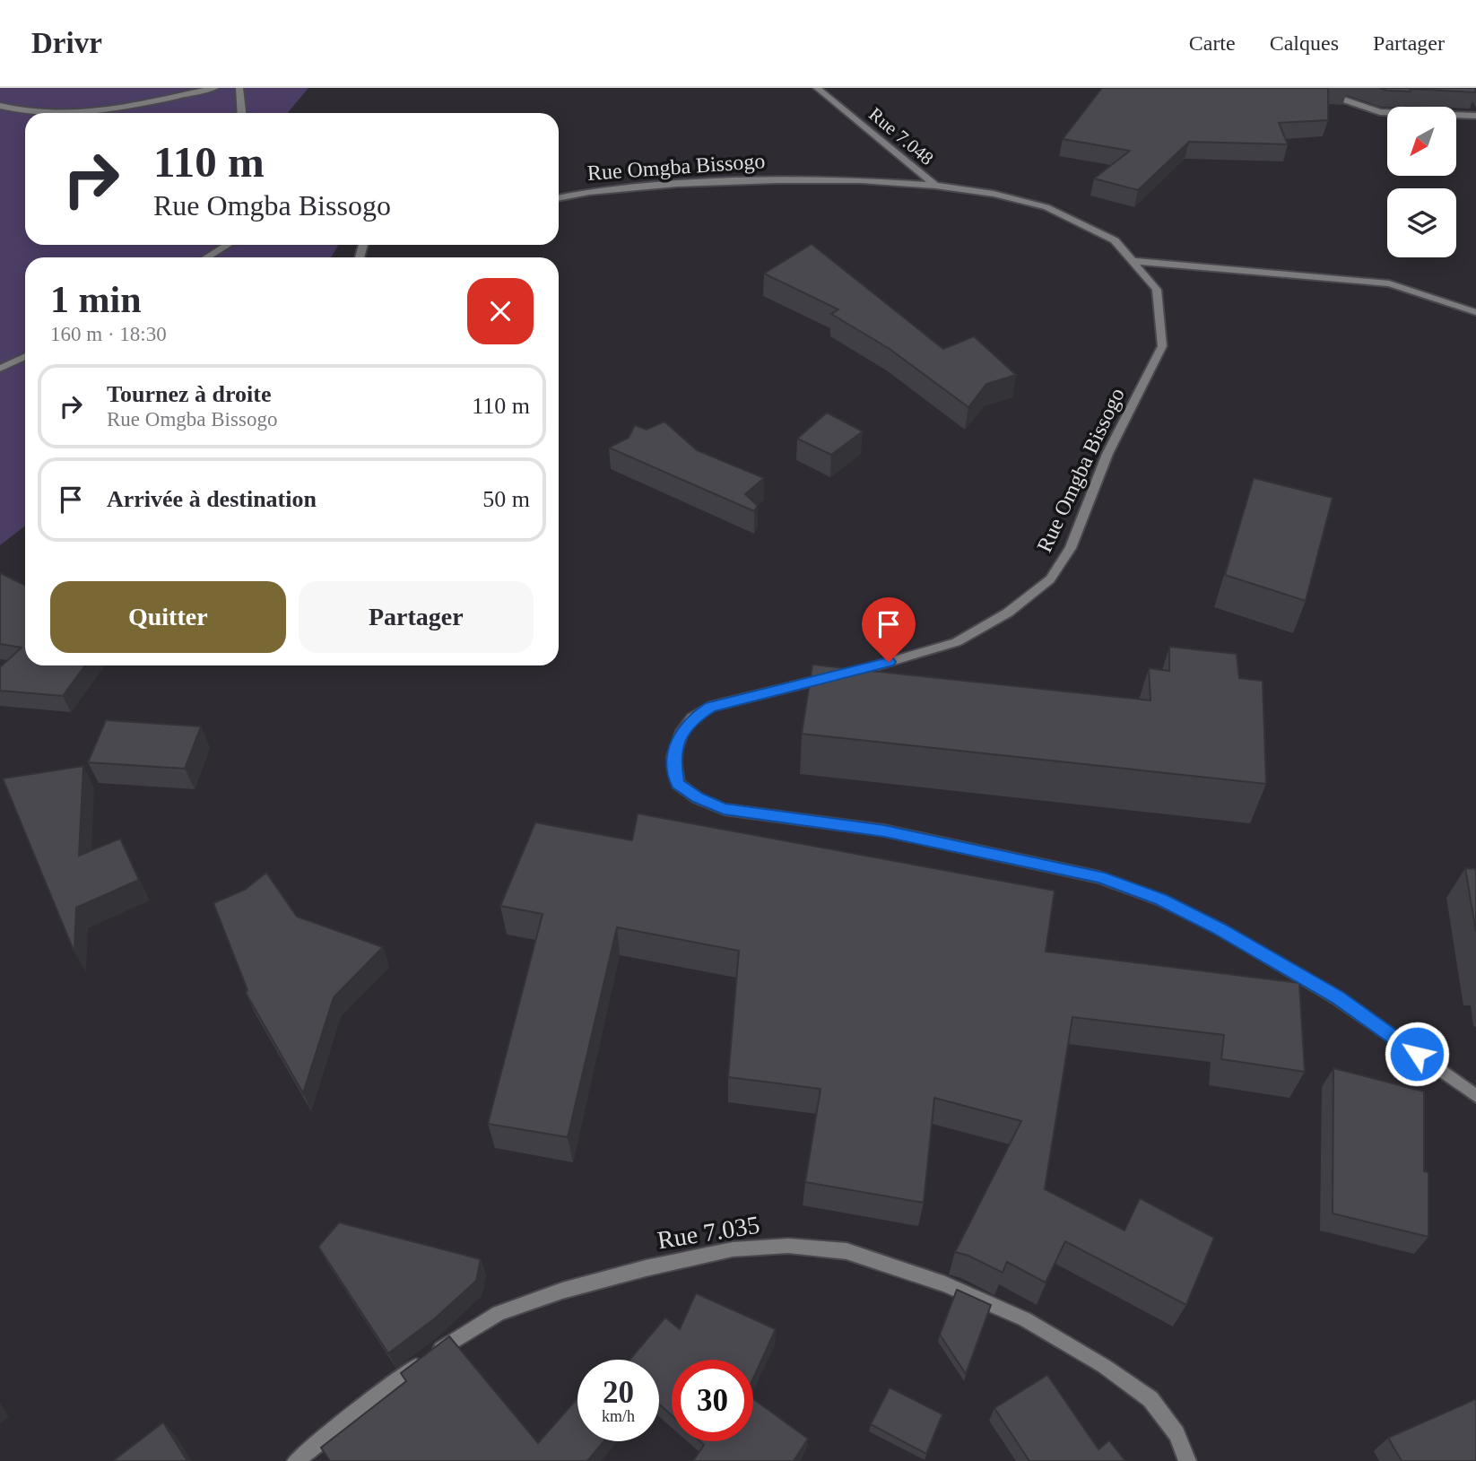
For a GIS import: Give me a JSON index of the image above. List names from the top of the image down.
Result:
{
  "streets": {
    "street": ["Rue 7.048", "Rue Omgba Bissogo", "Rue 7.035"]
  },
  "crossings": [
    ["Rue 7.048", "Rue Omgba Bissogo"]
  ],
  "north": "bottom left",
  "page": {
    "header": "Drivr",
    "nav": ["Carte", "Calques", "Partager"],
    "turn": ["110 m", "Rue Omgba Bissogo"],
    "heading": ["1 min", "160 m · 18:30"],
    "list": [
      {
        "name": "Tournez à droite",
        "note": "Rue Omgba Bissogo",
        "value": "110 m"
      },
      {
        "name": "Arrivée à destination",
        "value": "50 m"
      }
    ],
    "buttons": ["Quitter", "Partager"],
    "speed": "20 km/h",
    "limit": "30"
  }
}
